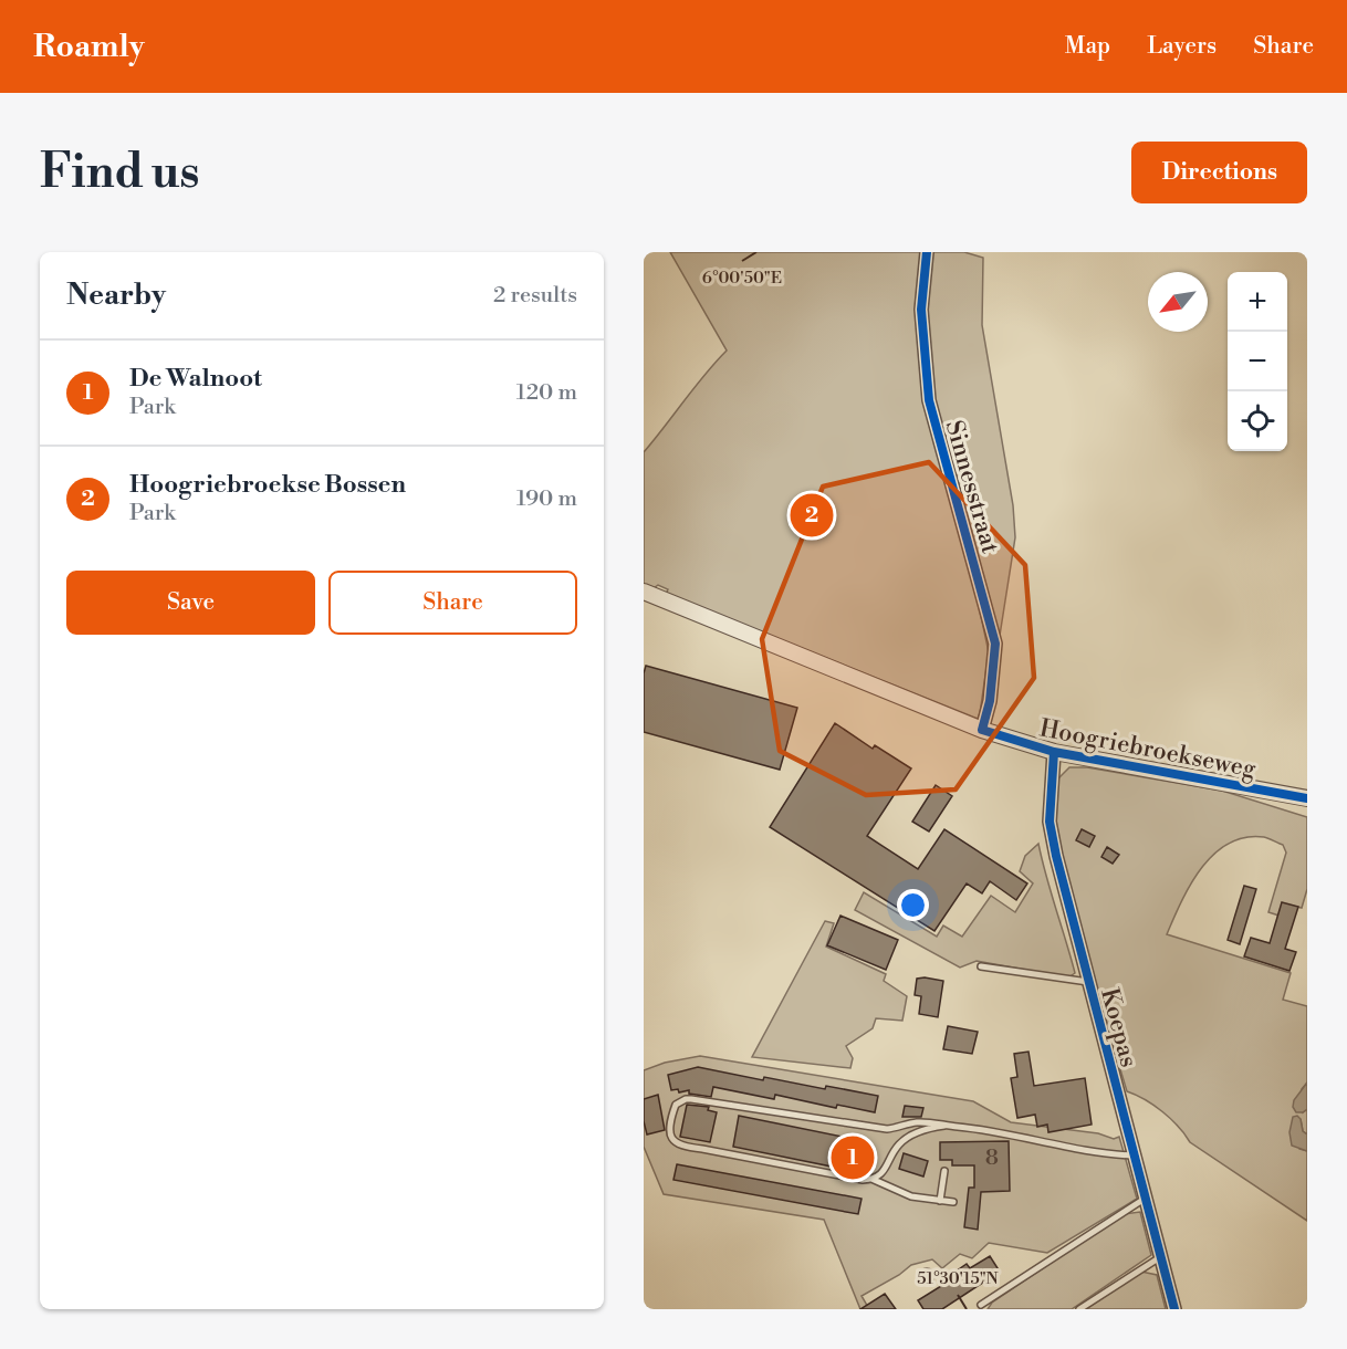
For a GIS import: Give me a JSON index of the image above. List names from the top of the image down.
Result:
{
  "streets": {
    "street": ["Sinnesstraat", "Hoogriebroekseweg", "Koepas"]
  },
  "crossings": [
    ["Sinnesstraat", "Hoogriebroekseweg"],
    ["Hoogriebroekseweg", "Koepas"]
  ],
  "house_numbers": ["8"],
  "north": "bottom left",
  "page": {
    "header": "Roamly",
    "nav": ["Map", "Layers", "Share"],
    "buttons": [
      "Directions",
      ["Save", "Share"]
    ],
    "title": "Find us",
    "heading": ["Nearby", "2 results"],
    "map_buttons": ["+", "−"],
    "list": [
      {
        "mark": "1",
        "name": "De Walnoot",
        "note": "Park",
        "value": "120 m"
      },
      {
        "mark": "2",
        "name": "Hoogriebroekse Bossen",
        "note": "Park",
        "value": "190 m"
      }
    ],
    "pins": ["2", "1"]
  },
  "coordinates": ["6°00'50\"E", "51°30'15\"N"]
}
